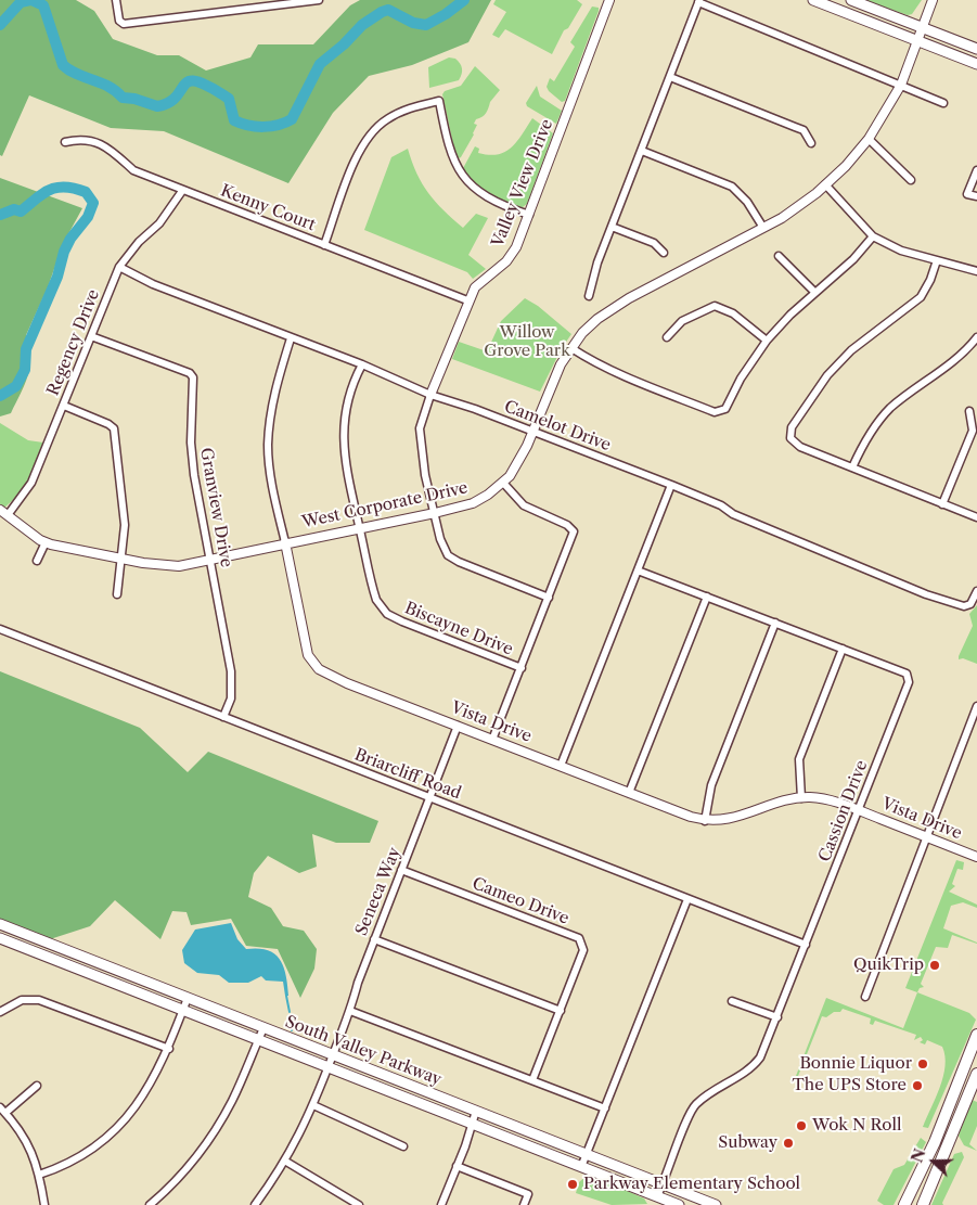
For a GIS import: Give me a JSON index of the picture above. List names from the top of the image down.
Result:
{
  "streets": {
    "main road": ["South Valley Parkway"],
    "street": [
      "Valley View Drive",
      "Kenny Court",
      "Regency Drive",
      "Camelot Drive",
      "West Corporate Drive",
      "Granview Drive",
      "Biscayne Drive",
      "Vista Drive",
      "Briarcliff Road",
      "Cassion Drive",
      "Seneca Way",
      "Cameo Drive"
    ]
  },
  "crossings": [
    ["Valley View Drive", "Kenny Court"],
    ["Valley View Drive", "Camelot Drive"],
    ["Kenny Court", "Regency Drive"],
    ["Regency Drive", "Camelot Drive"],
    ["Regency Drive", "West Corporate Drive"],
    ["Regency Drive", "Granview Drive"],
    ["Camelot Drive", "West Corporate Drive"],
    ["Camelot Drive", "Biscayne Drive"],
    ["Camelot Drive", "Vista Drive"],
    ["West Corporate Drive", "Granview Drive"],
    ["West Corporate Drive", "Biscayne Drive"],
    ["West Corporate Drive", "Vista Drive"],
    ["Granview Drive", "Briarcliff Road"],
    ["Vista Drive", "Cassion Drive"],
    ["Vista Drive", "Seneca Way"],
    ["Briarcliff Road", "Cassion Drive"],
    ["Briarcliff Road", "Seneca Way"],
    ["Cassion Drive", "South Valley Parkway"],
    ["Seneca Way", "Cameo Drive"],
    ["Seneca Way", "South Valley Parkway"]
  ],
  "parks": ["Willow Grove Park"],
  "places": [
    "QuikTrip",
    "Bonnie Liquor",
    "The UPS Store",
    "Wok N Roll",
    "Subway",
    "Parkway Elementary School"
  ],
  "north": "left"
}
